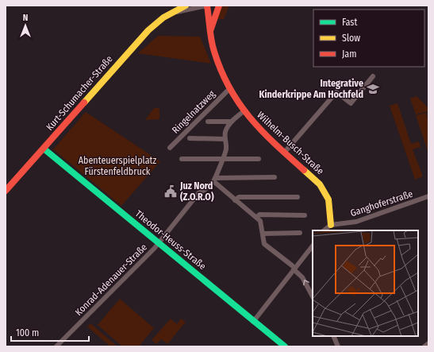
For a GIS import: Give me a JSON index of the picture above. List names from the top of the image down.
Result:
{
  "streets": {
    "main road": ["Kurt-Schumacher-Straße", "Wilhelm-Busch-Straße", "Theodor-Heuss-Straße"],
    "street": ["Ringelnatzweg", "Ganghoferstraße", "Konrad-Adenauer-Straße"]
  },
  "crossings": [
    ["Kurt-Schumacher-Straße", "Wilhelm-Busch-Straße"],
    ["Kurt-Schumacher-Straße", "Theodor-Heuss-Straße"],
    ["Ringelnatzweg", "Wilhelm-Busch-Straße"],
    ["Wilhelm-Busch-Straße", "Ganghoferstraße"],
    ["Theodor-Heuss-Straße", "Konrad-Adenauer-Straße"]
  ],
  "parks": ["Abenteuerspielplatz Fürstenfeldbruck"],
  "places": {
    "school or university": ["Integrative Kinderkrippe Am Hochfeld"],
    "public building": ["Juz Nord (Z.O.R.O)"]
  },
  "legend": ["Fast", "Slow", "Jam"],
  "scale_bar": "100 m",
  "north": "top"
}
